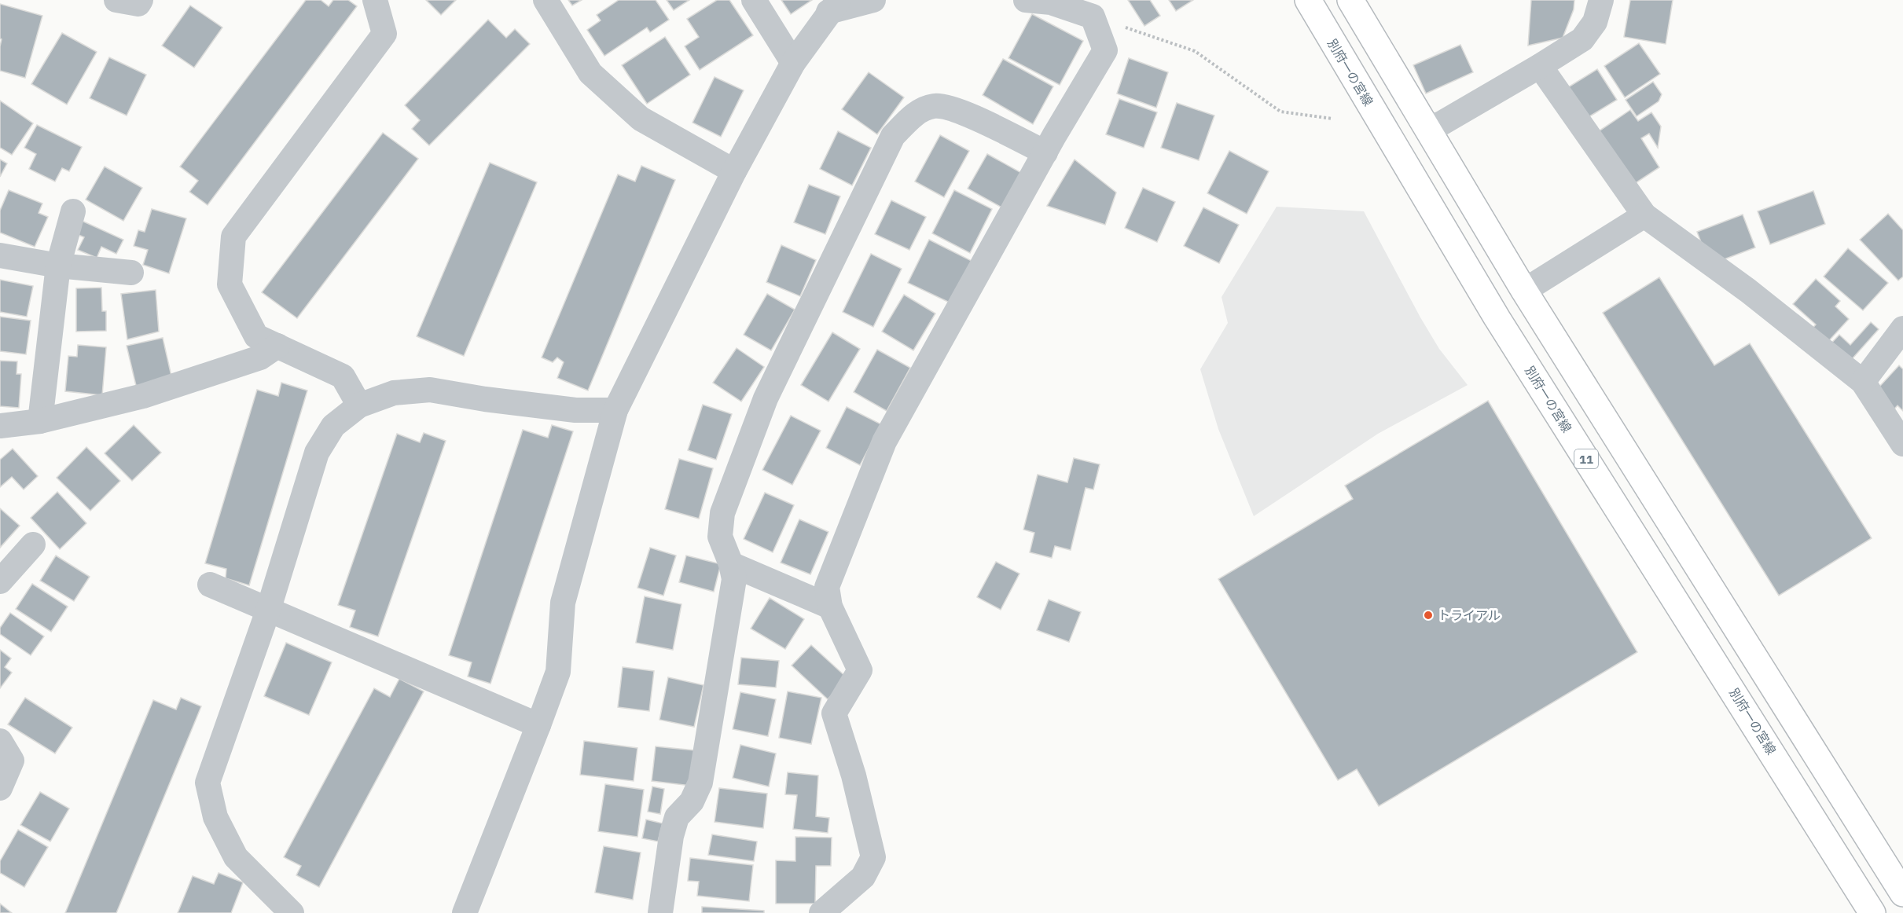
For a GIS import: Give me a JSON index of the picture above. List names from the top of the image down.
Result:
{
  "streets": {
    "main road": ["別府一の宮線", "11"]
  },
  "places": ["トライアル"]
}
